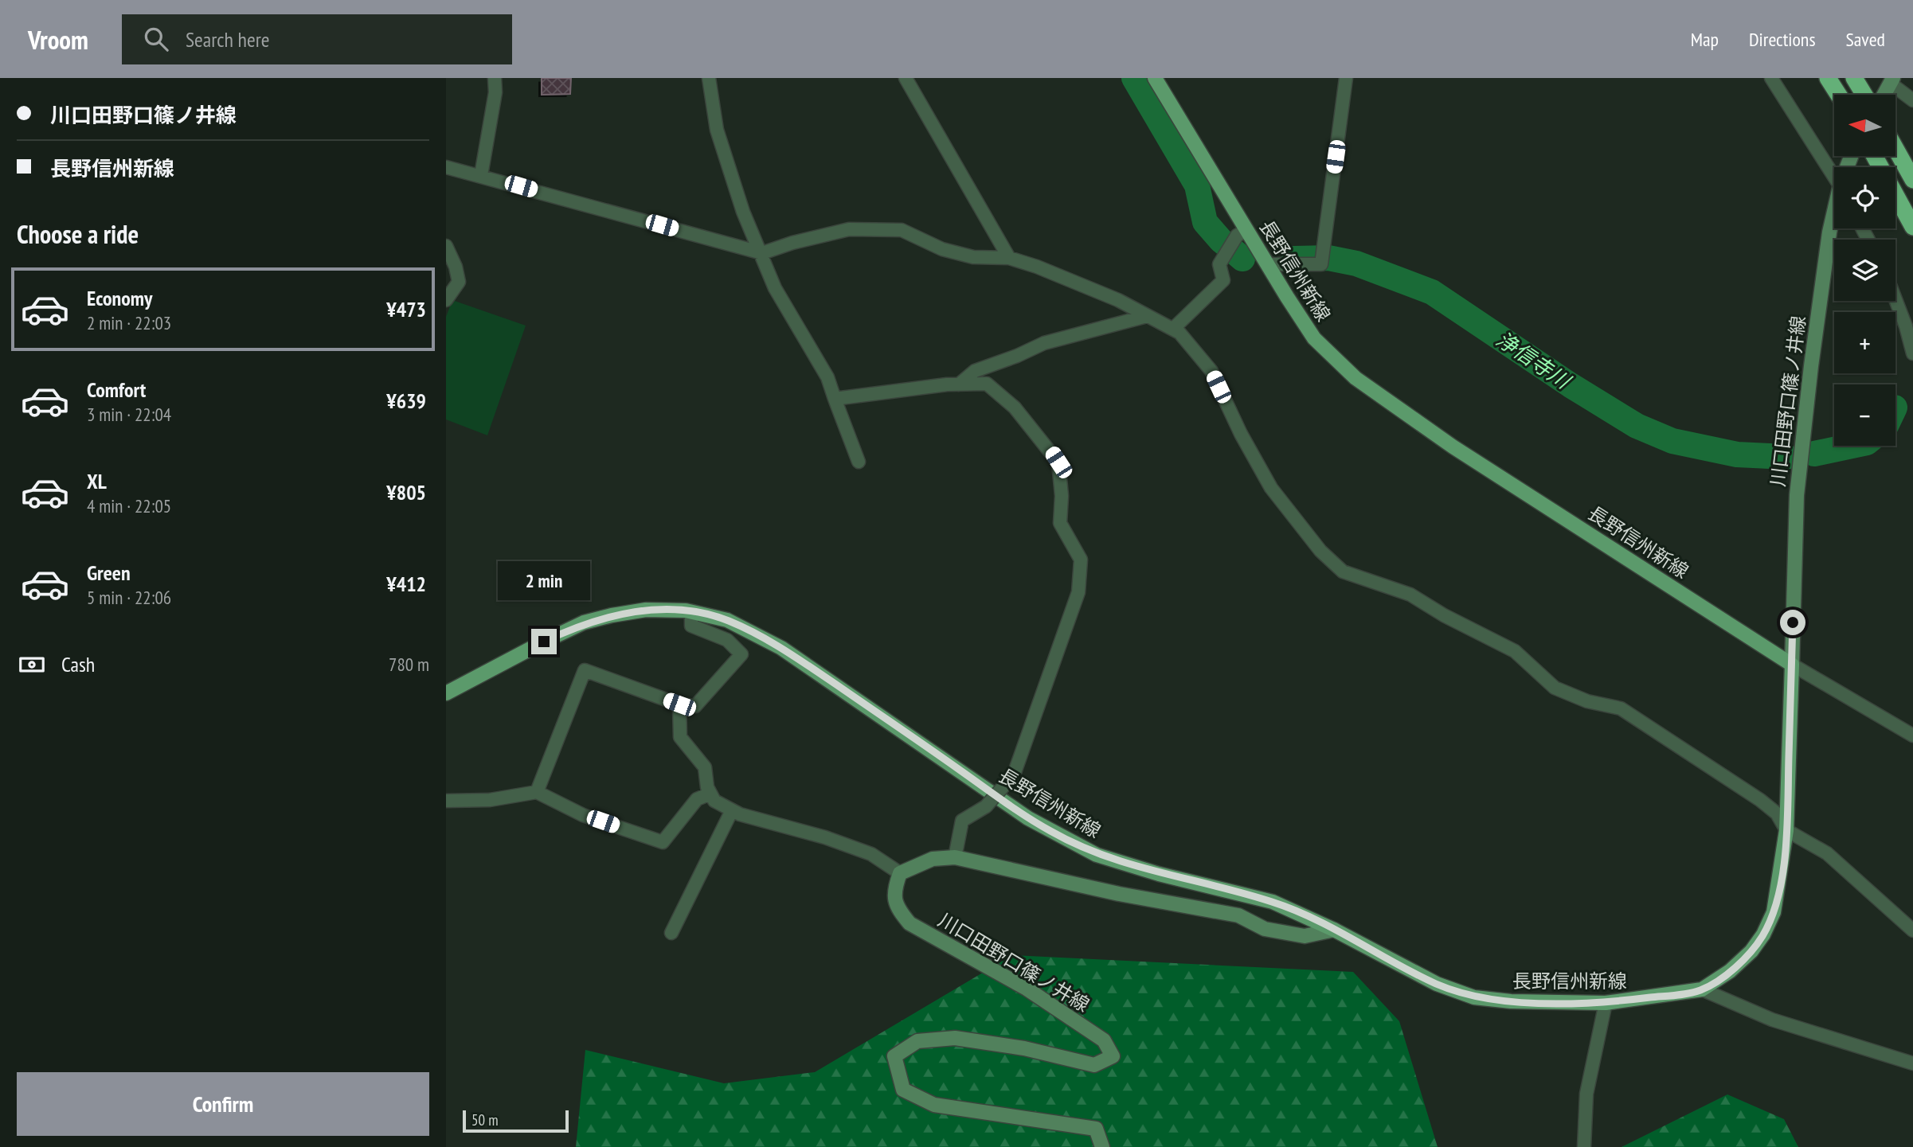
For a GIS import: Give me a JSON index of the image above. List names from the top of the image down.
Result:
{
  "streets": {
    "main road": ["長野信州新線", "川口田野口篠ノ井線"]
  },
  "crossings": [
    ["長野信州新線", "川口田野口篠ノ井線"]
  ],
  "water": ["浄信寺川"],
  "scale_bar": "50 m",
  "north": "left",
  "page": {
    "header": "Vroom",
    "search": "Search here",
    "nav": ["Map", "Directions", "Saved"],
    "banner": ["川口田野口篠ノ井線", "長野信州新線"],
    "map_buttons": ["+", "−"],
    "heading": "Choose a ride",
    "list": [
      {
        "name": "Economy",
        "note": "2 min · 22:03",
        "value": "¥473"
      },
      {
        "name": "Comfort",
        "note": "3 min · 22:04",
        "value": "¥639"
      },
      {
        "name": "XL",
        "note": "4 min · 22:05",
        "value": "¥805"
      },
      {
        "name": "Green",
        "note": "5 min · 22:06",
        "value": "¥412"
      }
    ],
    "bubble": "2 min",
    "pay": ["Cash", "780 m"],
    "buttons": "Confirm",
    "scale": "50 m"
  }
}
